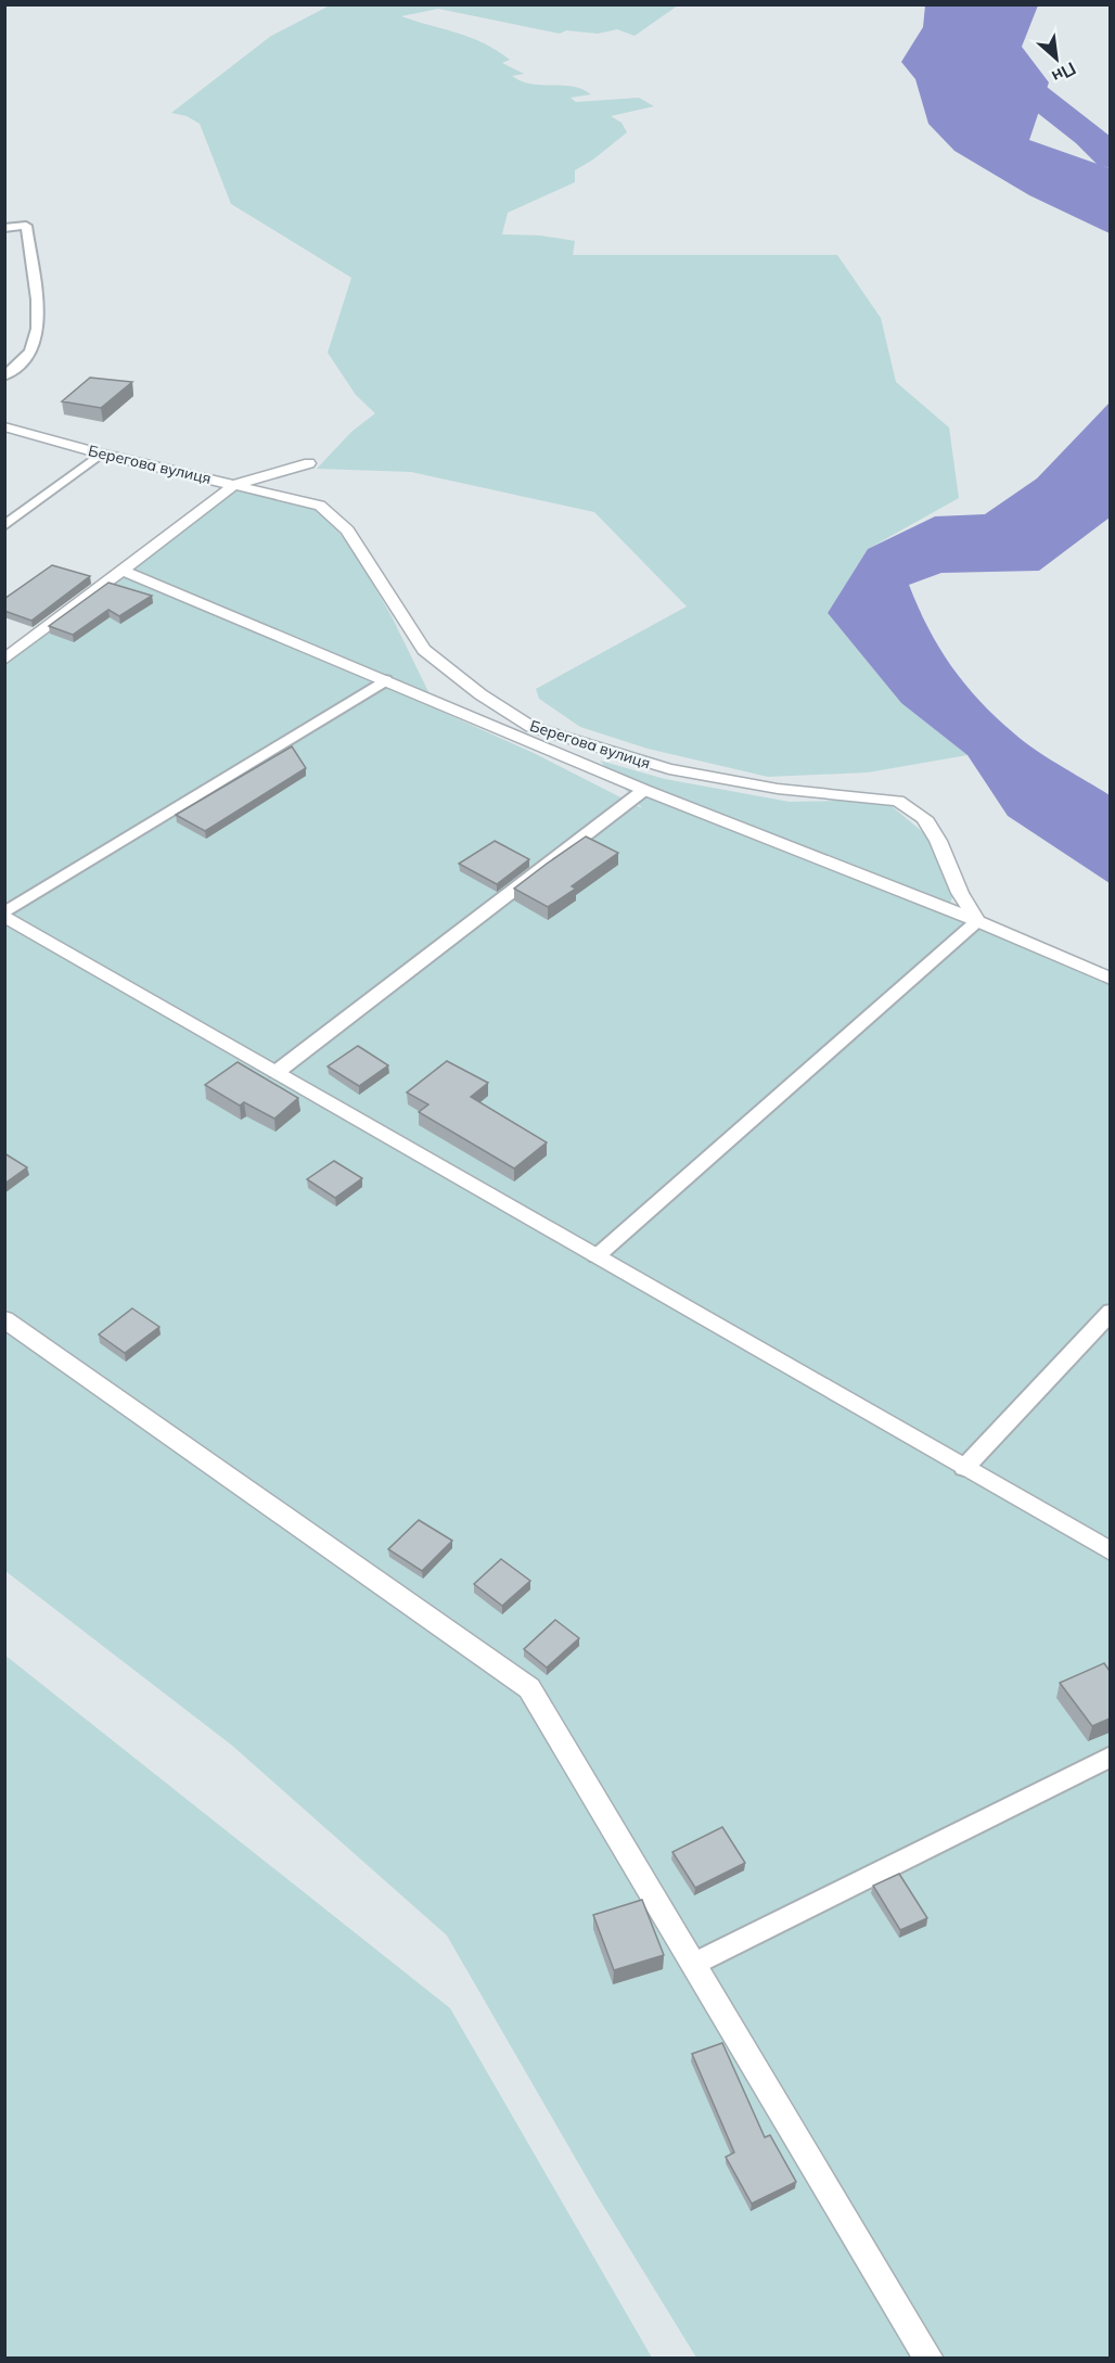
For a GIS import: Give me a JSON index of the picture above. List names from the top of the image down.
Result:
{
  "streets": {
    "street": ["Берегова вулиця"]
  },
  "north": "bottom right"
}
